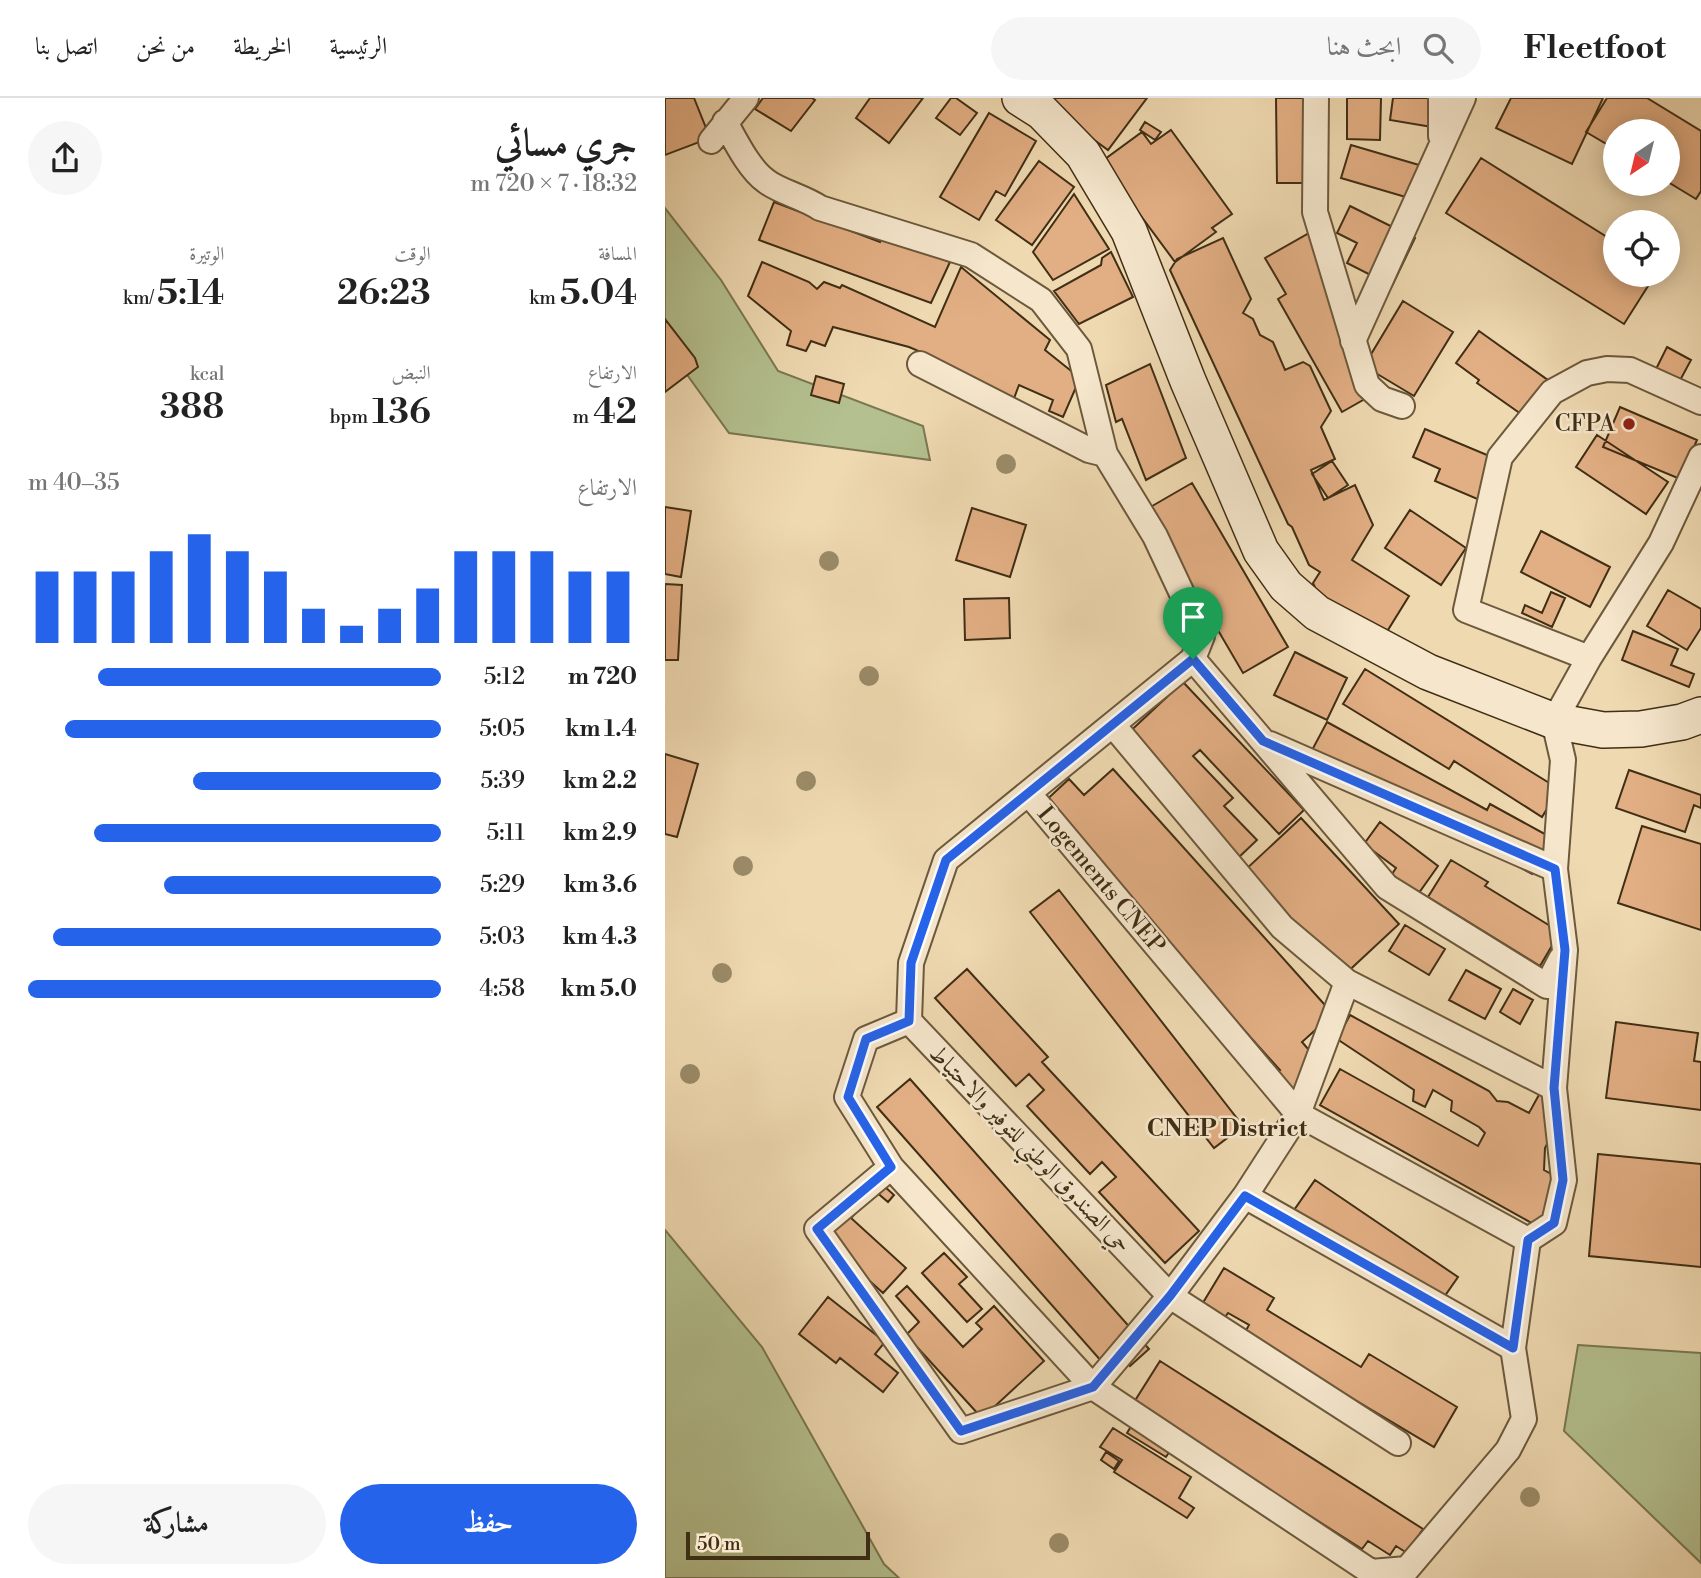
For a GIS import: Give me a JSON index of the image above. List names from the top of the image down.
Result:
{
  "streets": {
    "street": ["Logements CNEP", "حي الصندوق الوطني للتوفير والاحتياط"]
  },
  "districts": ["CNEP District"],
  "places": ["CFPA"],
  "scale_bar": "50 m",
  "north": "bottom left",
  "page": {
    "header": "Fleetfoot",
    "search": "ابحث هنا",
    "nav": [
      "الرئيسية",
      "الخريطة",
      "من نحن",
      "اتصل بنا"
    ],
    "heading": ["جري مسائي", "18:32 · 7 × 720 m"],
    "stats": [
      ["المسافة", "5.04 km"],
      ["الوقت", "26:23"],
      ["الوتيرة", "5:14 /km"],
      ["الارتفاع", "42 m"],
      ["النبض", "136 bpm"],
      ["kcal", "388"]
    ],
    "chart": ["الارتفاع", "35–40 m"],
    "list": [
      {
        "name": "720 m",
        "note": "5:12"
      },
      {
        "name": "1.4 km",
        "note": "5:05"
      },
      {
        "name": "2.2 km",
        "note": "5:39"
      },
      {
        "name": "2.9 km",
        "note": "5:11"
      },
      {
        "name": "3.6 km",
        "note": "5:29"
      },
      {
        "name": "4.3 km",
        "note": "5:03"
      },
      {
        "name": "5.0 km",
        "note": "4:58"
      }
    ],
    "buttons": ["حفظ", "مشاركة"],
    "scale": "50 m"
  }
}
